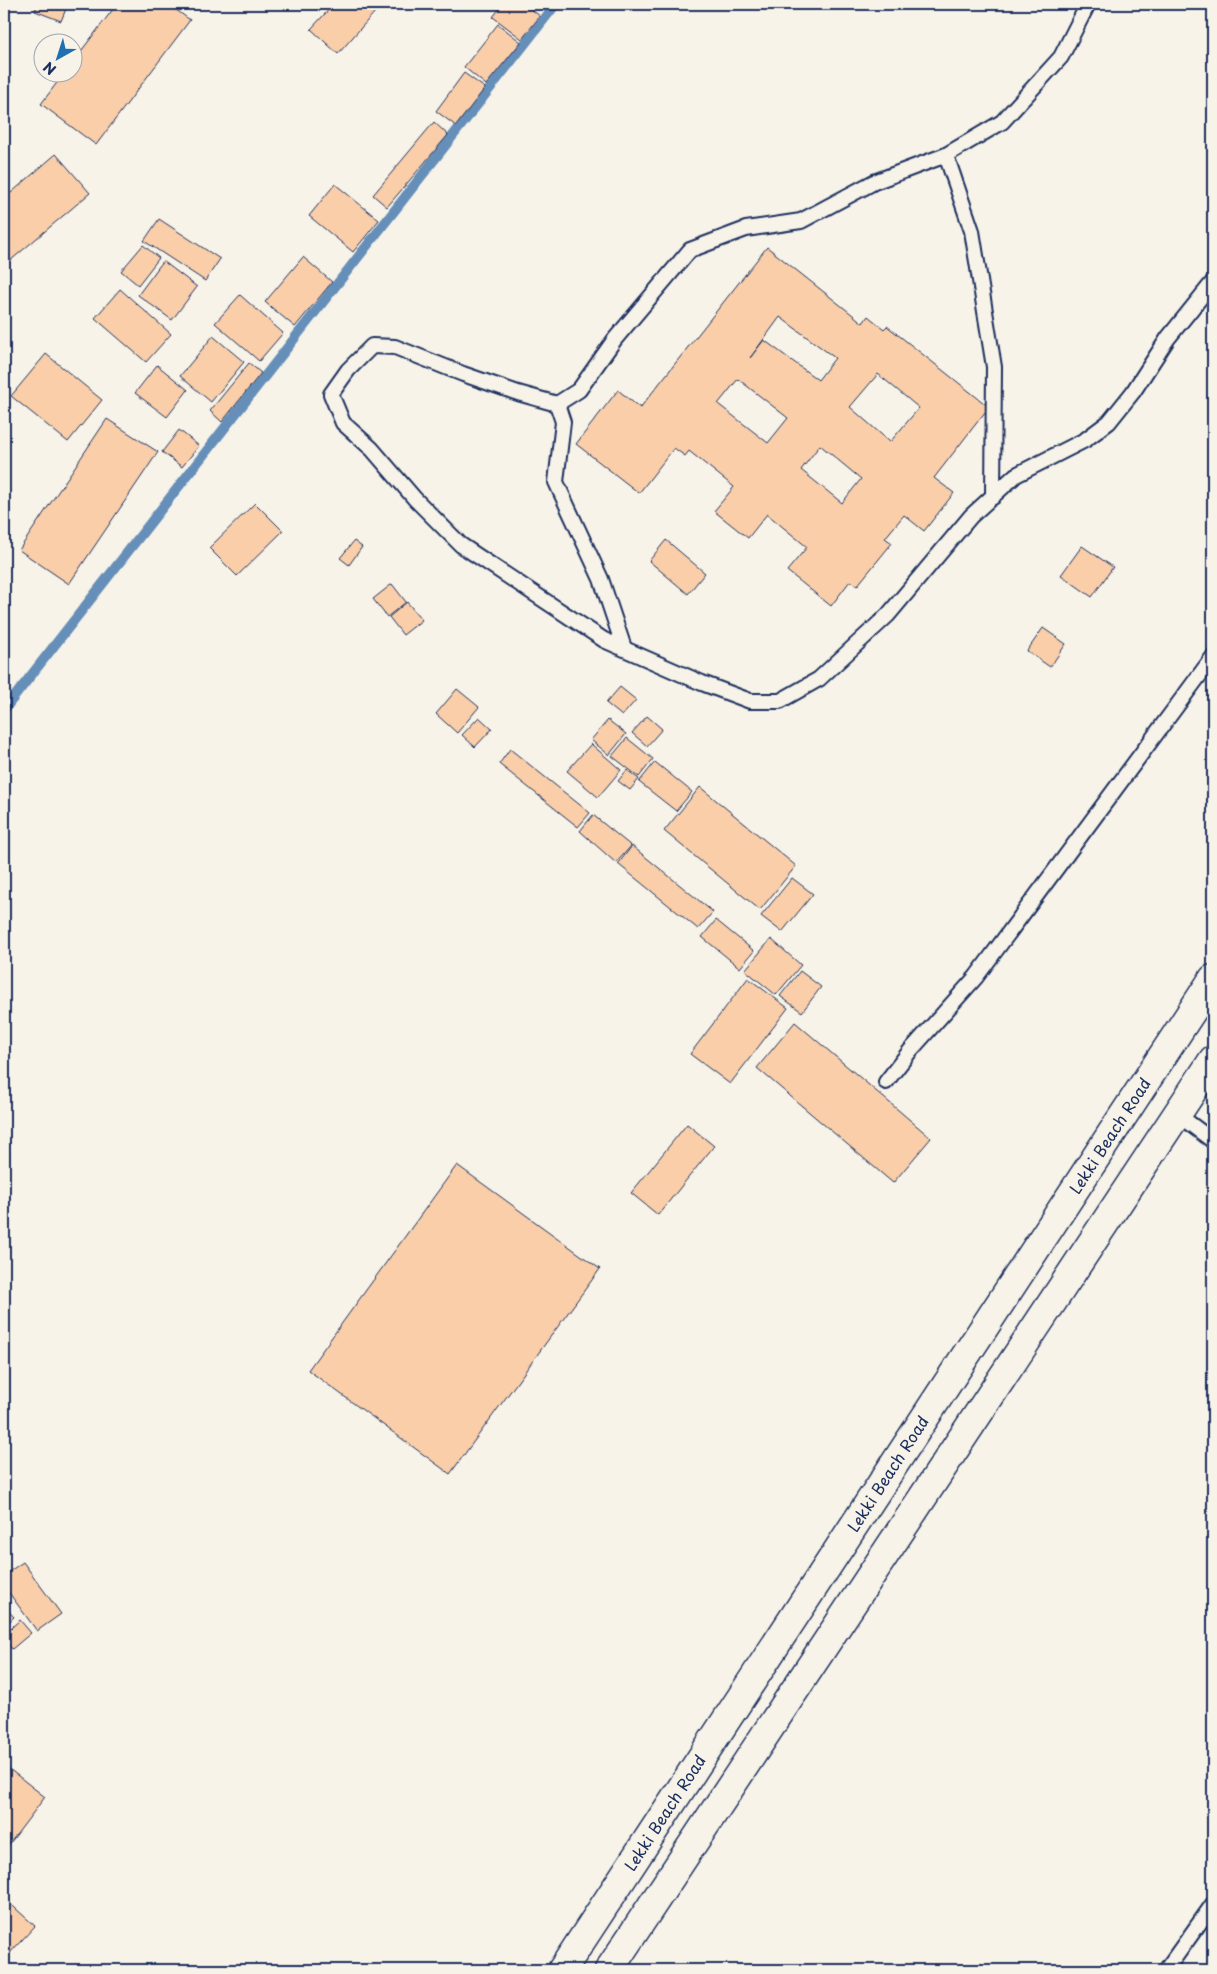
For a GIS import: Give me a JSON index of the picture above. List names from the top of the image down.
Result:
{
  "streets": {
    "main road": ["Lekki Beach Road"]
  },
  "north": "bottom left"
}
